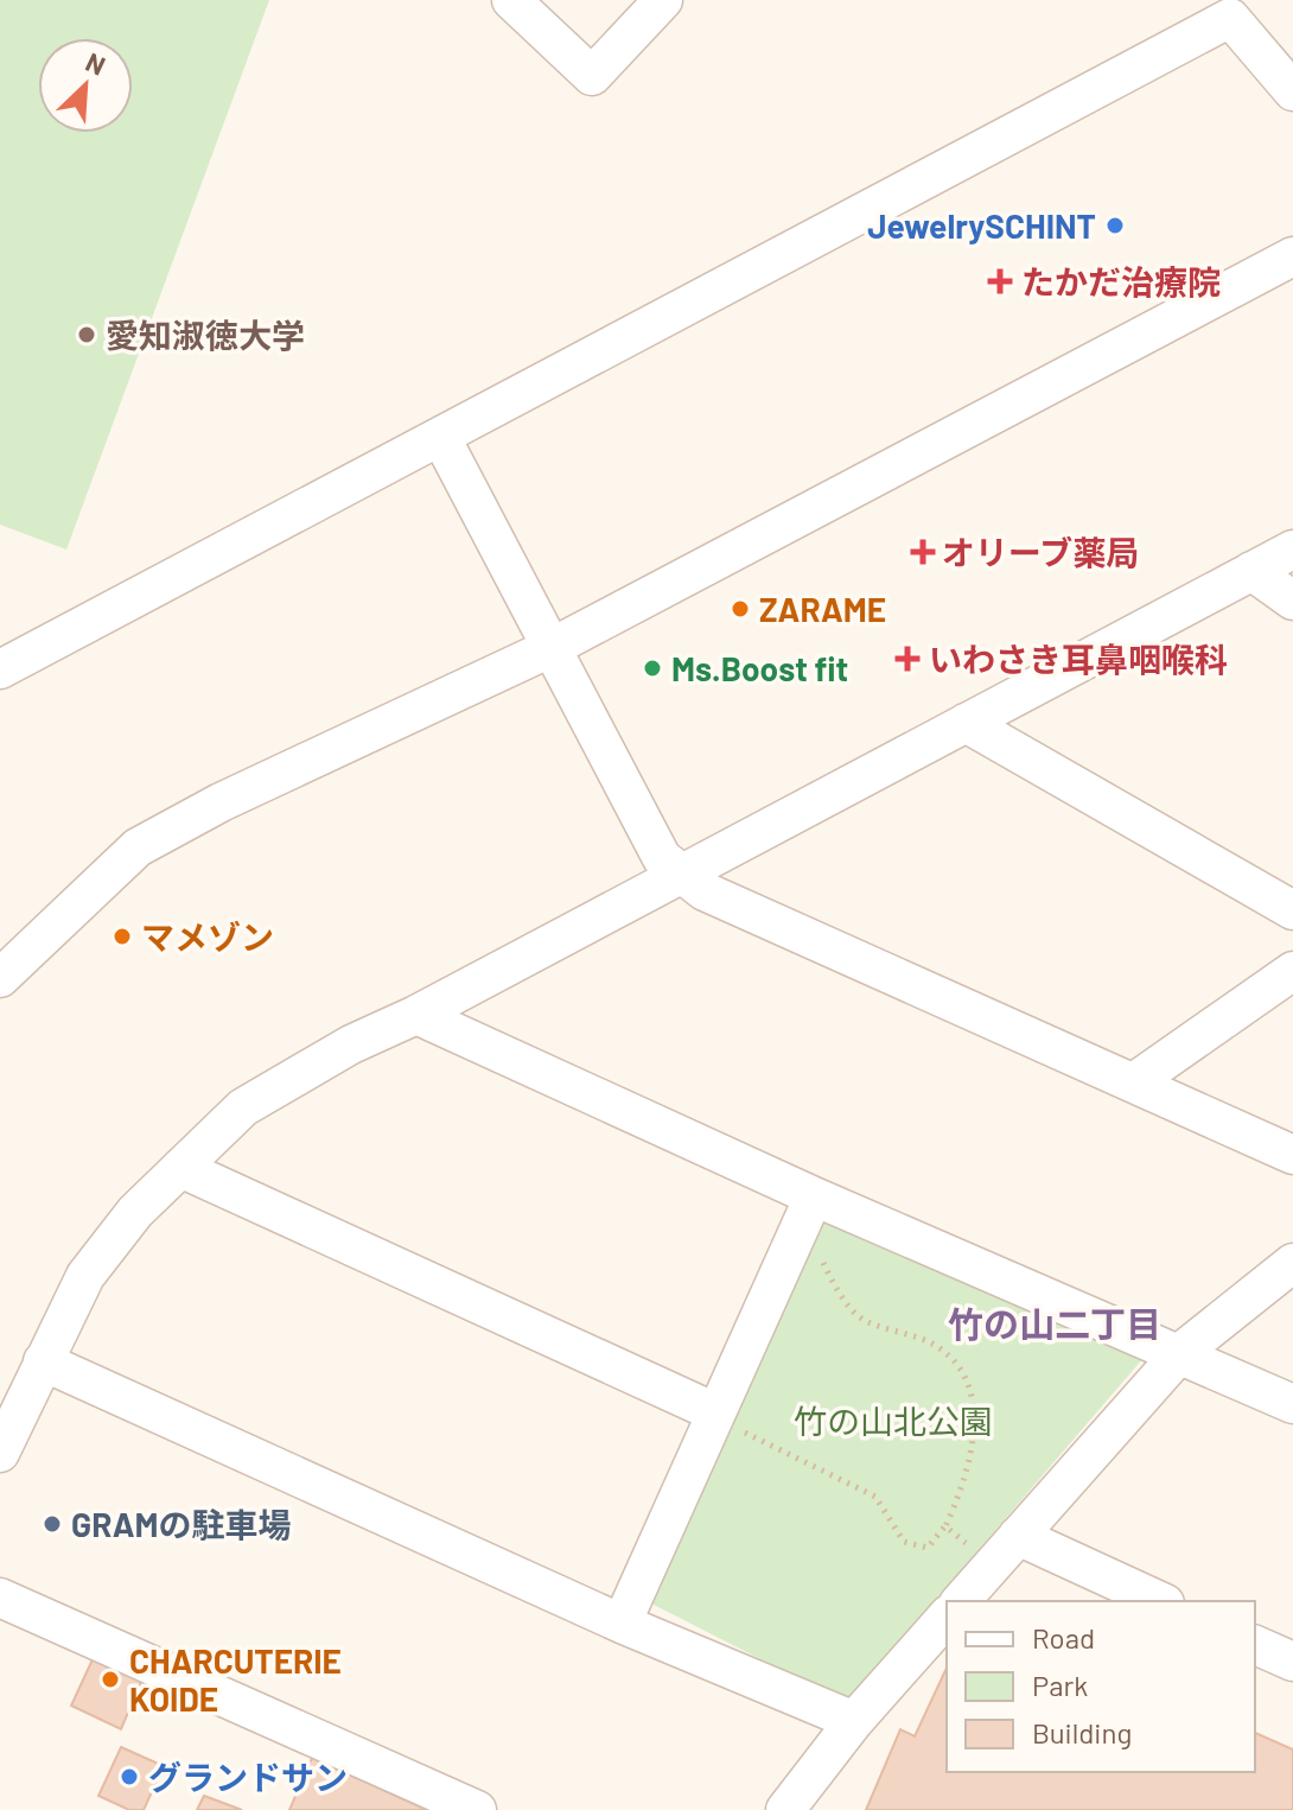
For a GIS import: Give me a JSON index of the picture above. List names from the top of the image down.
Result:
{
  "districts": ["竹の山二丁目"],
  "parks": ["竹の山北公園"],
  "places": {
    "other": [
      "JewelrySCHINT",
      "愛知淑徳大学",
      "ZARAME",
      "Ms.Boost fit",
      "マメゾン",
      "GRAMの駐車場",
      "CHARCUTERIE KOIDE",
      "グランドサン"
    ],
    "health": ["たかだ治療院", "オリーブ薬局", "いわさき耳鼻咽喉科"]
  },
  "legend": ["Road", "Park", "Building"],
  "north": "top right"
}
